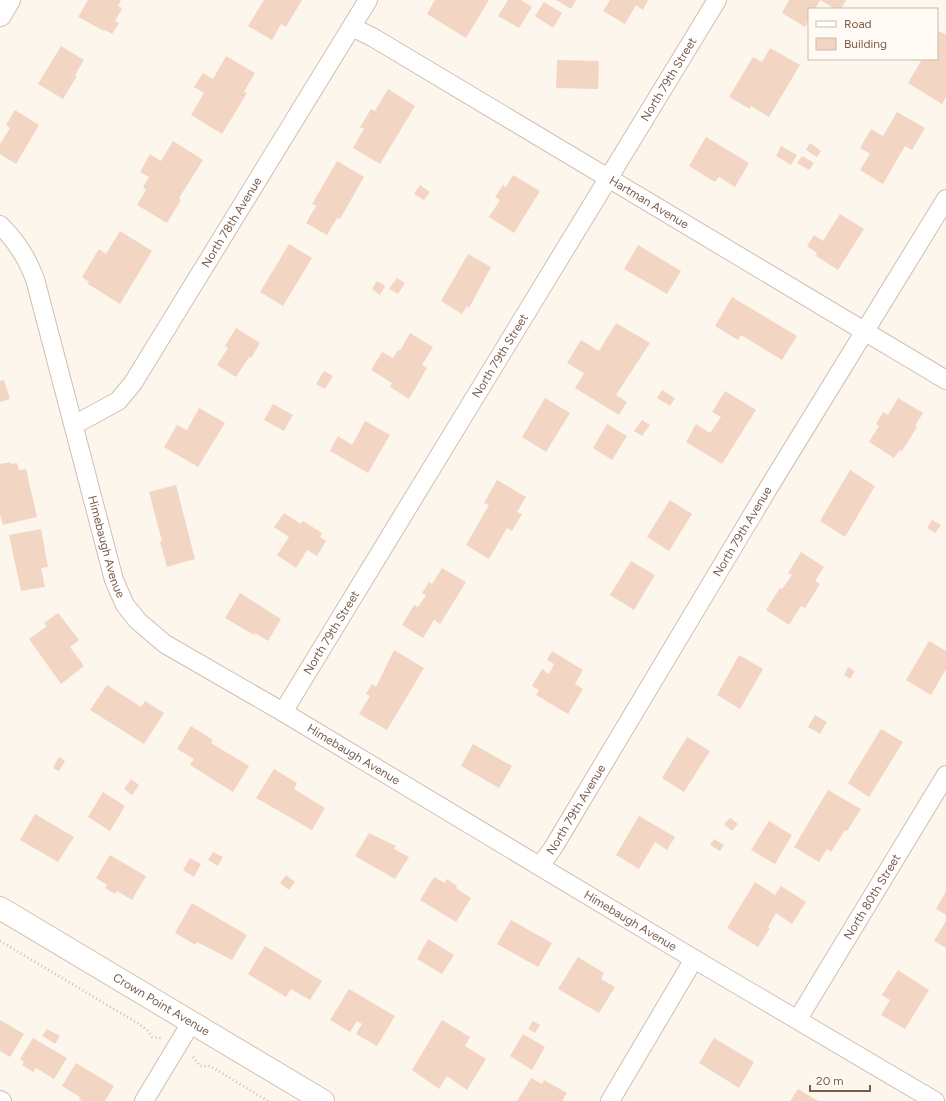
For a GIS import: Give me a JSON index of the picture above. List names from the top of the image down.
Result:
{
  "streets": {
    "main road": ["Crown Point Avenue"],
    "street": [
      "North 79th Street",
      "Hartman Avenue",
      "North 78th Avenue",
      "North 79th Avenue",
      "Himebaugh Avenue",
      "North 80th Street"
    ]
  },
  "crossings": [
    ["North 79th Street", "Hartman Avenue"],
    ["North 79th Street", "Himebaugh Avenue"],
    ["Hartman Avenue", "North 78th Avenue"],
    ["Hartman Avenue", "North 79th Avenue"],
    ["North 78th Avenue", "Himebaugh Avenue"],
    ["North 79th Avenue", "Himebaugh Avenue"],
    ["Himebaugh Avenue", "North 80th Street"]
  ],
  "legend": ["Road", "Building"],
  "scale_bar": "20 m"
}
